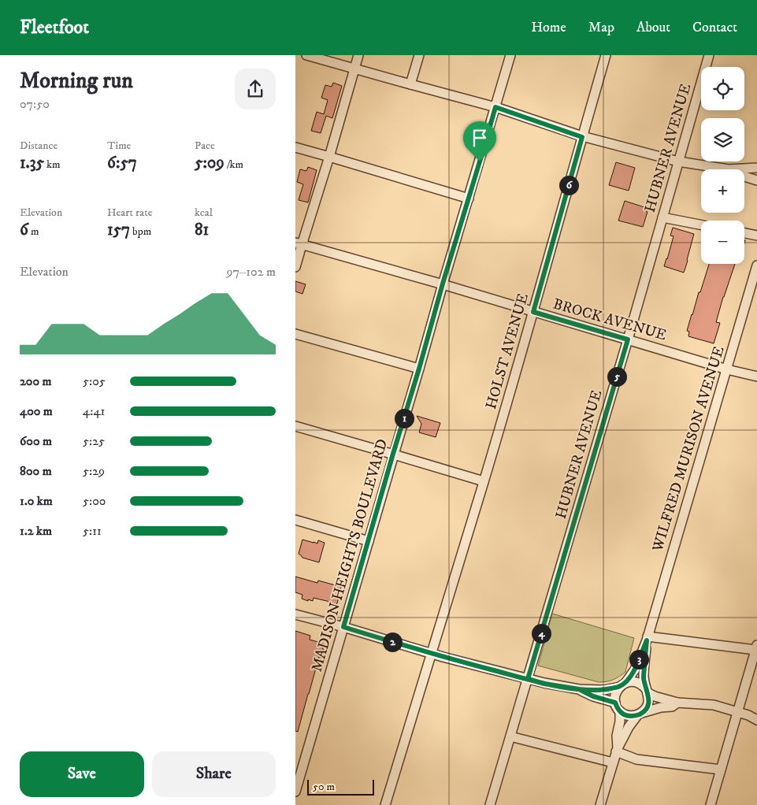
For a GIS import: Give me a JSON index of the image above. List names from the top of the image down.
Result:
{
  "streets": {
    "street": [
      "HUBNER AVENUE",
      "BROCK AVENUE",
      "HOLST AVENUE",
      "WILFRED MURISON AVENUE",
      "MADISON HEIGHTS BOULEVARD"
    ]
  },
  "crossings": [
    ["HUBNER AVENUE", "BROCK AVENUE"],
    ["BROCK AVENUE", "HOLST AVENUE"],
    ["BROCK AVENUE", "WILFRED MURISON AVENUE"],
    ["BROCK AVENUE", "MADISON HEIGHTS BOULEVARD"]
  ],
  "scale_bar": "50 m",
  "page": {
    "header": "Fleetfoot",
    "nav": [
      "Home",
      "Map",
      "About",
      "Contact"
    ],
    "heading": ["Morning run", "07:50"],
    "map_buttons": ["+", "−"],
    "stats": [
      ["Distance", "1.35 km"],
      ["Time", "6:57"],
      ["Pace", "5:09 /km"],
      ["Elevation", "6 m"],
      ["Heart rate", "157 bpm"],
      ["kcal", "81"]
    ],
    "pins": [
      "6",
      "5",
      "1",
      "4",
      "2",
      "3"
    ],
    "chart": ["Elevation", "97–102 m"],
    "list": [
      {
        "name": "200 m",
        "note": "5:05"
      },
      {
        "name": "400 m",
        "note": "4:41"
      },
      {
        "name": "600 m",
        "note": "5:25"
      },
      {
        "name": "800 m",
        "note": "5:29"
      },
      {
        "name": "1.0 km",
        "note": "5:00"
      },
      {
        "name": "1.2 km",
        "note": "5:11"
      }
    ],
    "buttons": ["Save", "Share"],
    "scale": "50 m"
  }
}
